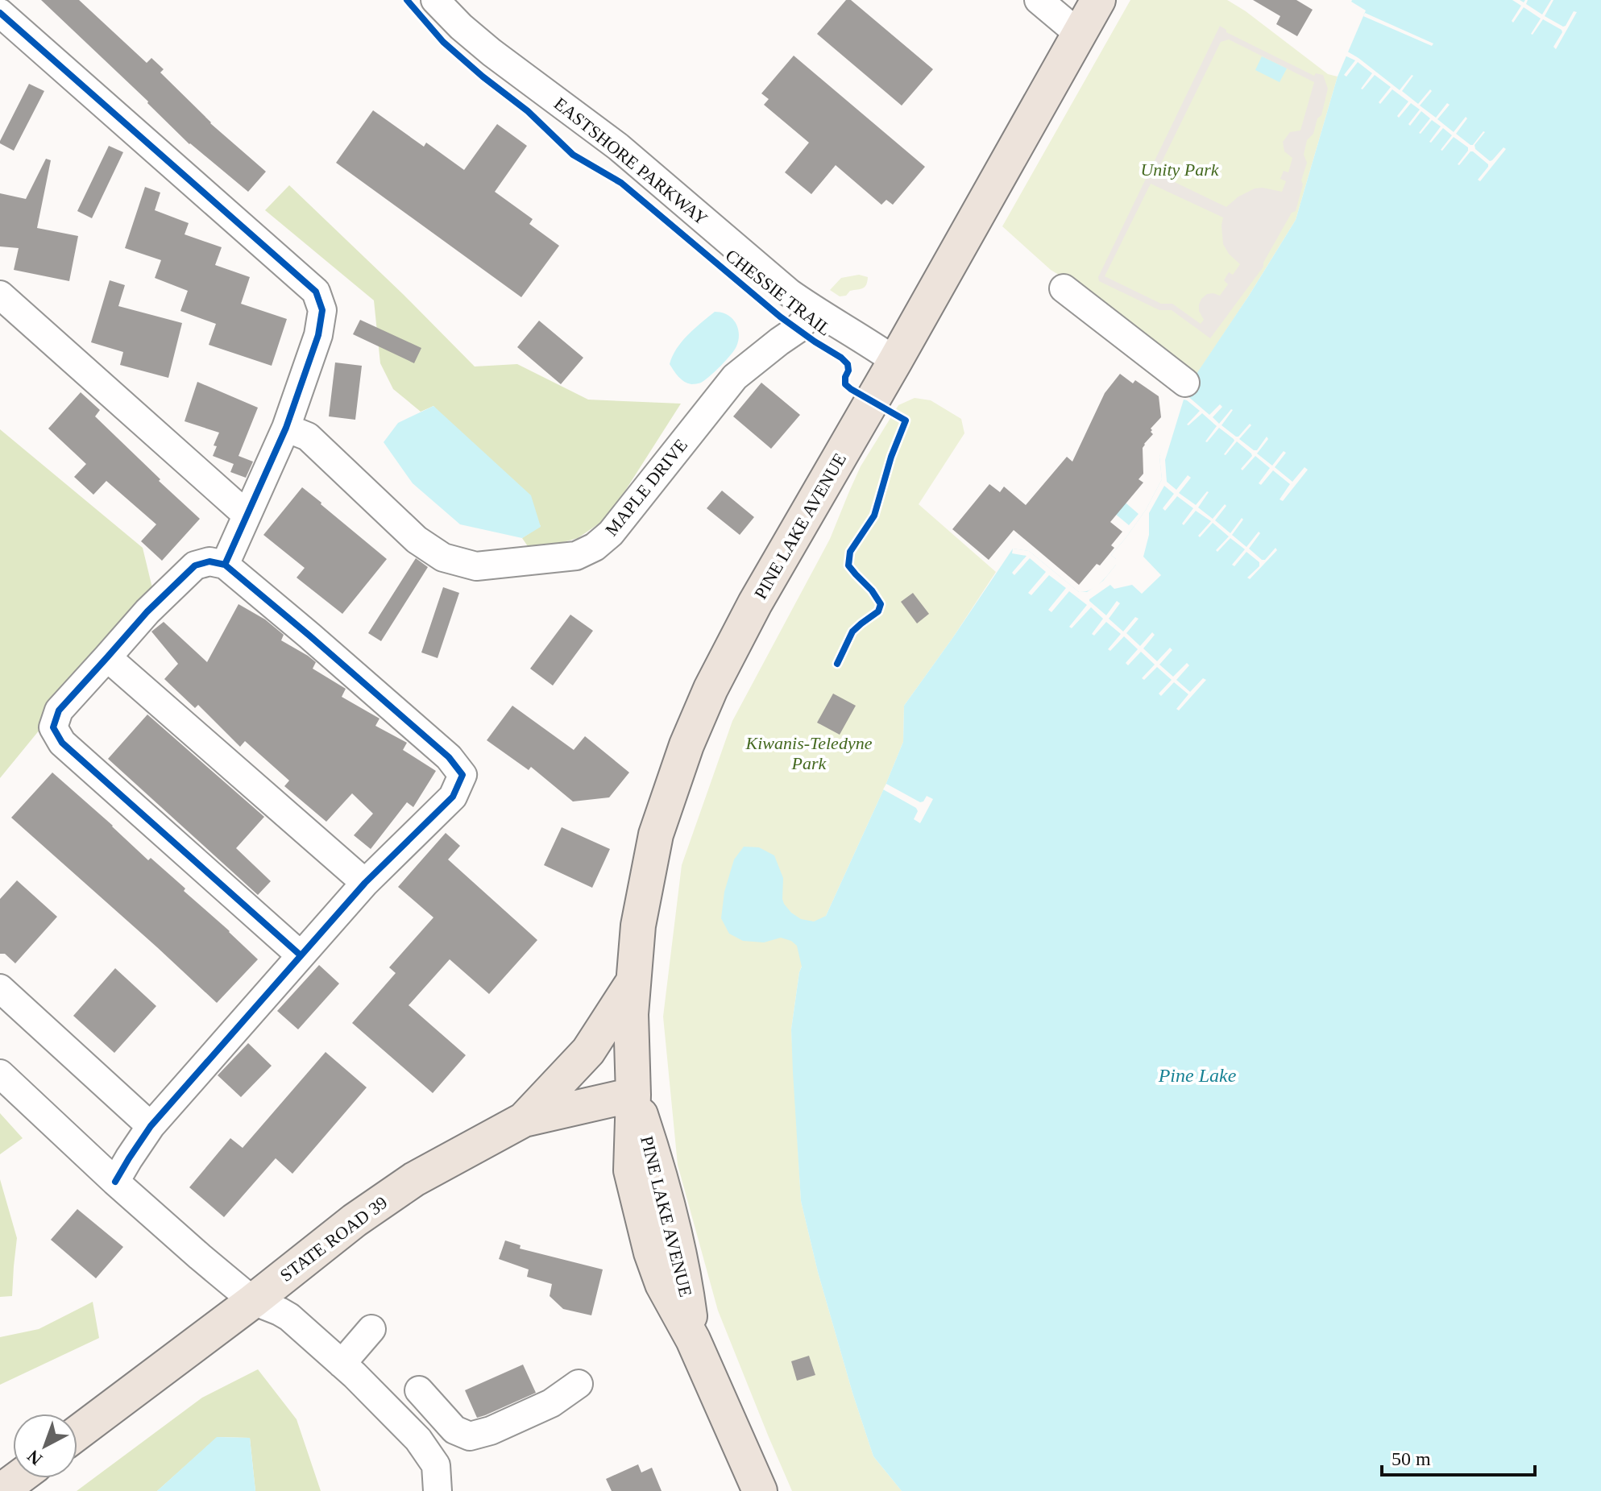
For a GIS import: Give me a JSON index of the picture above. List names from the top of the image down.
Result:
{
  "streets": {
    "main road": ["PINE LAKE AVENUE", "STATE ROAD 39"],
    "street": ["EASTSHORE PARKWAY", "MAPLE DRIVE"],
    "cycle path": ["CHESSIE TRAIL"]
  },
  "crossings": [
    ["EASTSHORE PARKWAY", "MAPLE DRIVE"],
    ["EASTSHORE PARKWAY", "PINE LAKE AVENUE"],
    ["PINE LAKE AVENUE", "STATE ROAD 39"]
  ],
  "water": ["Pine Lake"],
  "parks": ["Unity Park", "Kiwanis-Teledyne Park"],
  "scale_bar": "50 m",
  "north": "bottom left"
}
